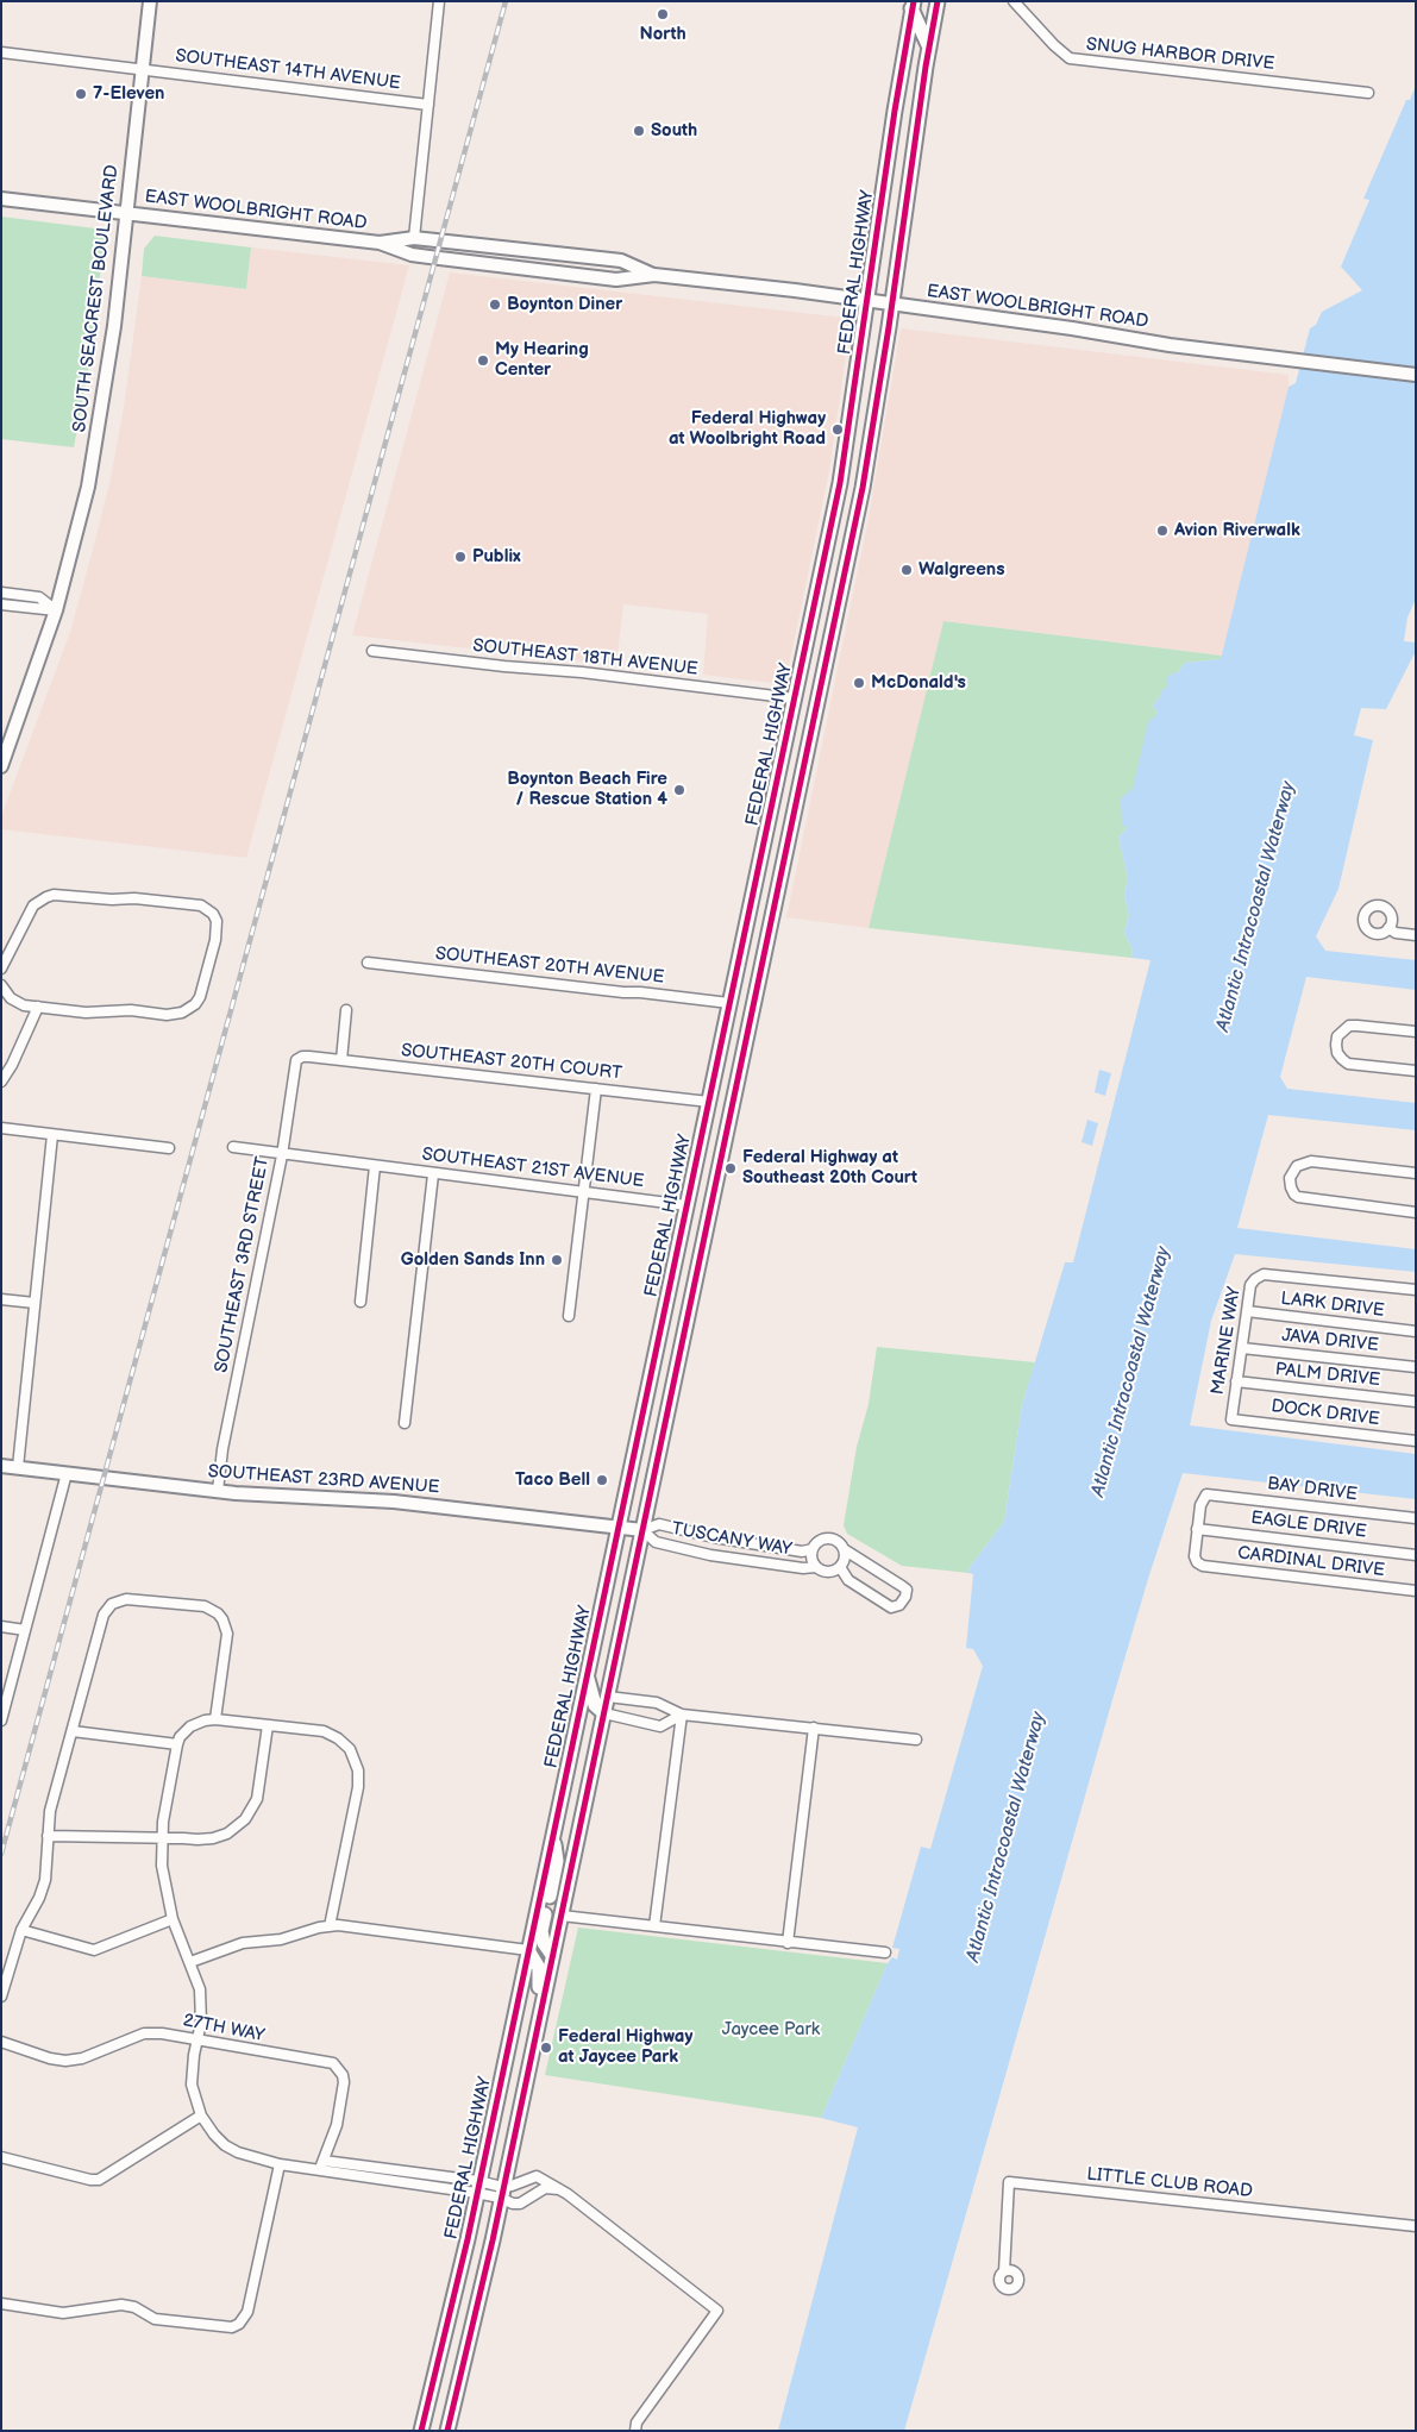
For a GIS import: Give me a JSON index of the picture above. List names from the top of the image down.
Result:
{
  "streets": {
    "main road": [
      "EAST WOOLBRIGHT ROAD",
      "FEDERAL HIGHWAY",
      "SOUTH SEACREST BOULEVARD",
      "SOUTHEAST 23RD AVENUE"
    ],
    "street": [
      "SNUG HARBOR DRIVE",
      "SOUTHEAST 14TH AVENUE",
      "SOUTHEAST 18TH AVENUE",
      "SOUTHEAST 20TH AVENUE",
      "SOUTHEAST 20TH COURT",
      "SOUTHEAST 21ST AVENUE",
      "SOUTHEAST 3RD STREET",
      "LARK DRIVE",
      "MARINE WAY",
      "JAVA DRIVE",
      "PALM DRIVE",
      "DOCK DRIVE",
      "BAY DRIVE",
      "EAGLE DRIVE",
      "TUSCANY WAY",
      "CARDINAL DRIVE",
      "27TH WAY",
      "LITTLE CLUB ROAD"
    ]
  },
  "crossings": [
    ["SOUTHEAST 14TH AVENUE", "SOUTH SEACREST BOULEVARD"],
    ["EAST WOOLBRIGHT ROAD", "FEDERAL HIGHWAY"],
    ["EAST WOOLBRIGHT ROAD", "SOUTH SEACREST BOULEVARD"],
    ["FEDERAL HIGHWAY", "SOUTHEAST 18TH AVENUE"],
    ["FEDERAL HIGHWAY", "SOUTHEAST 20TH AVENUE"],
    ["FEDERAL HIGHWAY", "SOUTHEAST 20TH COURT"],
    ["FEDERAL HIGHWAY", "SOUTHEAST 21ST AVENUE"],
    ["FEDERAL HIGHWAY", "SOUTHEAST 23RD AVENUE"],
    ["SOUTHEAST 20TH COURT", "SOUTHEAST 3RD STREET"],
    ["SOUTHEAST 21ST AVENUE", "SOUTHEAST 3RD STREET"],
    ["SOUTHEAST 3RD STREET", "SOUTHEAST 23RD AVENUE"],
    ["LARK DRIVE", "MARINE WAY"],
    ["MARINE WAY", "JAVA DRIVE"],
    ["MARINE WAY", "PALM DRIVE"],
    ["MARINE WAY", "DOCK DRIVE"],
    ["SOUTHEAST 23RD AVENUE", "TUSCANY WAY"],
    ["BAY DRIVE", "EAGLE DRIVE"],
    ["BAY DRIVE", "CARDINAL DRIVE"],
    ["EAGLE DRIVE", "CARDINAL DRIVE"]
  ],
  "water": ["Atlantic Intracoastal Waterway"],
  "parks": ["Jaycee Park"],
  "places": [
    "North",
    "7-Eleven",
    "South",
    "Boynton Diner",
    "My Hearing Center",
    "Federal Highway at Woolbright Road",
    "Avion Riverwalk",
    "Publix",
    "Walgreens",
    "McDonald's",
    "Boynton Beach Fire / Rescue Station 4",
    "Federal Highway at Southeast 20th Court",
    "Golden Sands Inn",
    "Taco Bell",
    "Federal Highway at Jaycee Park"
  ]
}
